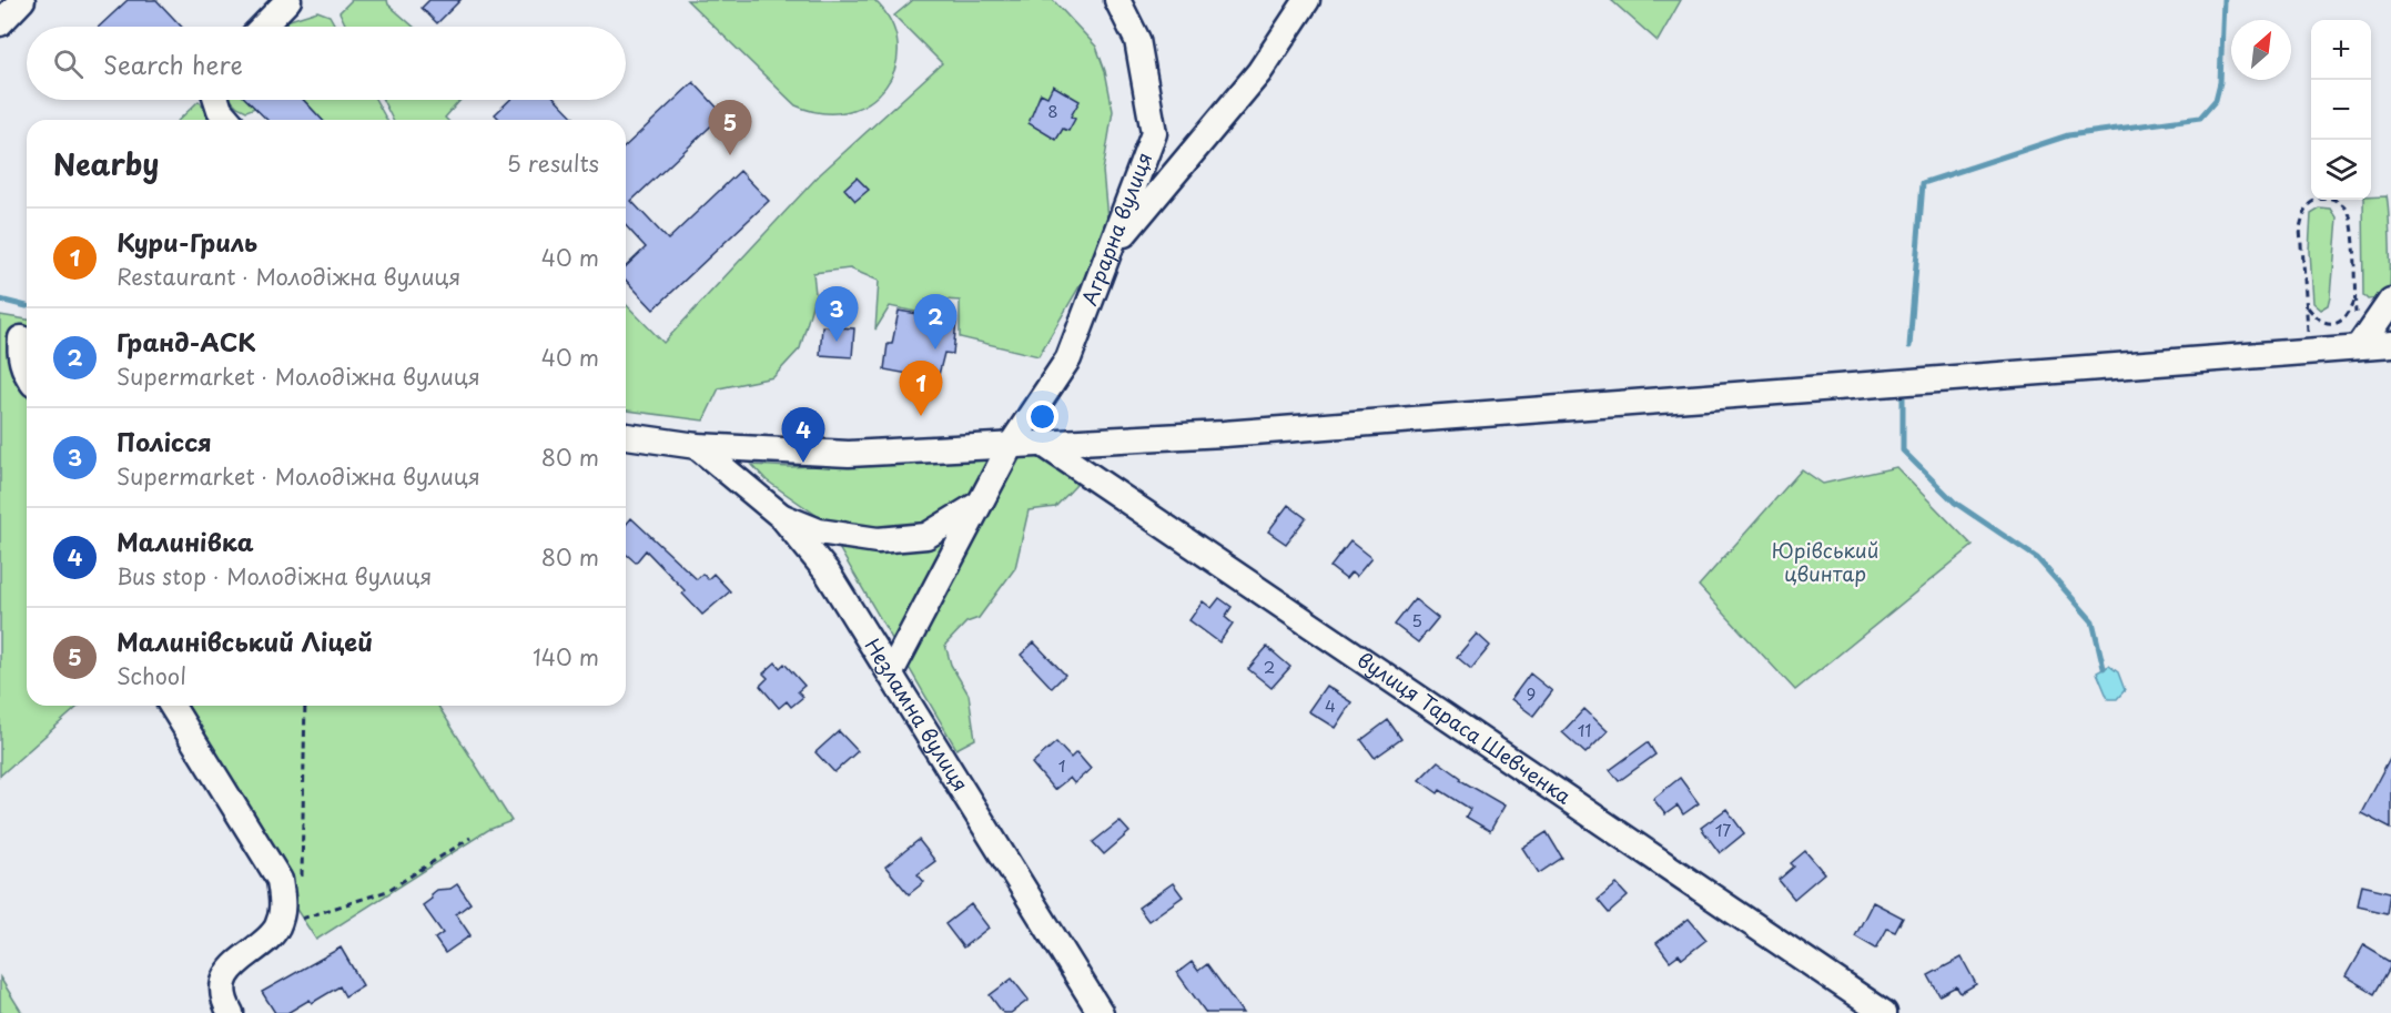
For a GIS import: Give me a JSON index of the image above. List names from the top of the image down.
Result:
{
  "streets": {
    "street": ["Аграрна вулиця", "Незламна вулиця", "вулиця Тараса Шевченка"]
  },
  "crossings": [
    ["Аграрна вулиця", "Незламна вулиця"]
  ],
  "parks": ["Юрівський цвинтар"],
  "house_numbers": [
    "8",
    "5",
    "2",
    "9",
    "4",
    "11",
    "1",
    "17"
  ],
  "north": "top right",
  "page": {
    "map_buttons": ["+", "−"],
    "search": "Search here",
    "pins": [
      "5",
      "3",
      "2",
      "1",
      "4"
    ],
    "heading": ["Nearby", "5 results"],
    "list": [
      {
        "mark": "1",
        "name": "Кури-Гриль",
        "note": "Restaurant · Молодіжна вулиця",
        "value": "40 m"
      },
      {
        "mark": "2",
        "name": "Гранд-АСК",
        "note": "Supermarket · Молодіжна вулиця",
        "value": "40 m"
      },
      {
        "mark": "3",
        "name": "Полісся",
        "note": "Supermarket · Молодіжна вулиця",
        "value": "80 m"
      },
      {
        "mark": "4",
        "name": "Малинівка",
        "note": "Bus stop · Молодіжна вулиця",
        "value": "80 m"
      },
      {
        "mark": "5",
        "name": "Малинівський Ліцей",
        "note": "School",
        "value": "140 m"
      }
    ]
  }
}
